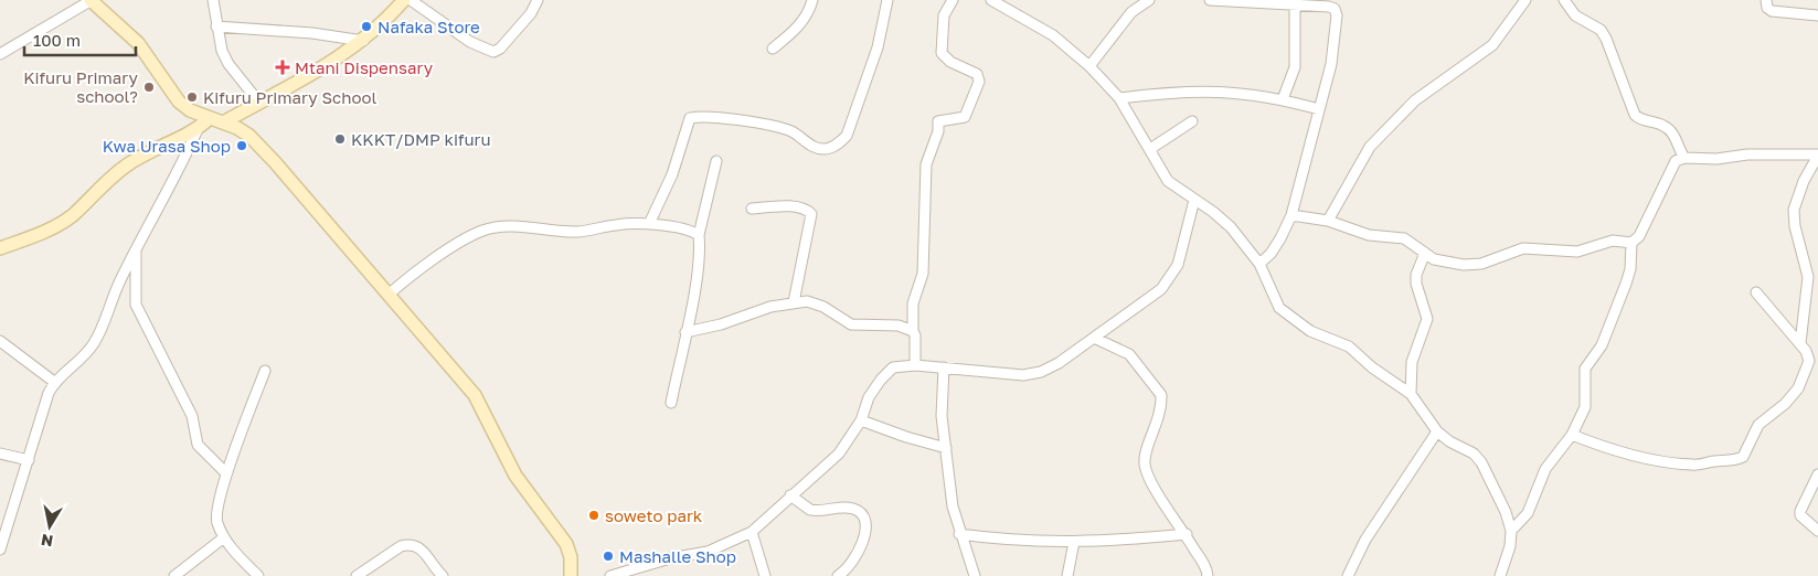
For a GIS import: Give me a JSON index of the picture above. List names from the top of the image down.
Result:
{
  "places": {
    "other": [
      "Nafaka Store",
      "Kifuru Primary school?",
      "Kifuru Primary School",
      "KKKT/DMP kifuru",
      "Kwa Urasa Shop",
      "soweto park",
      "Mashalle Shop"
    ],
    "health": ["Mtani Dispensary"]
  },
  "scale_bar": "100 m",
  "north": "bottom"
}
